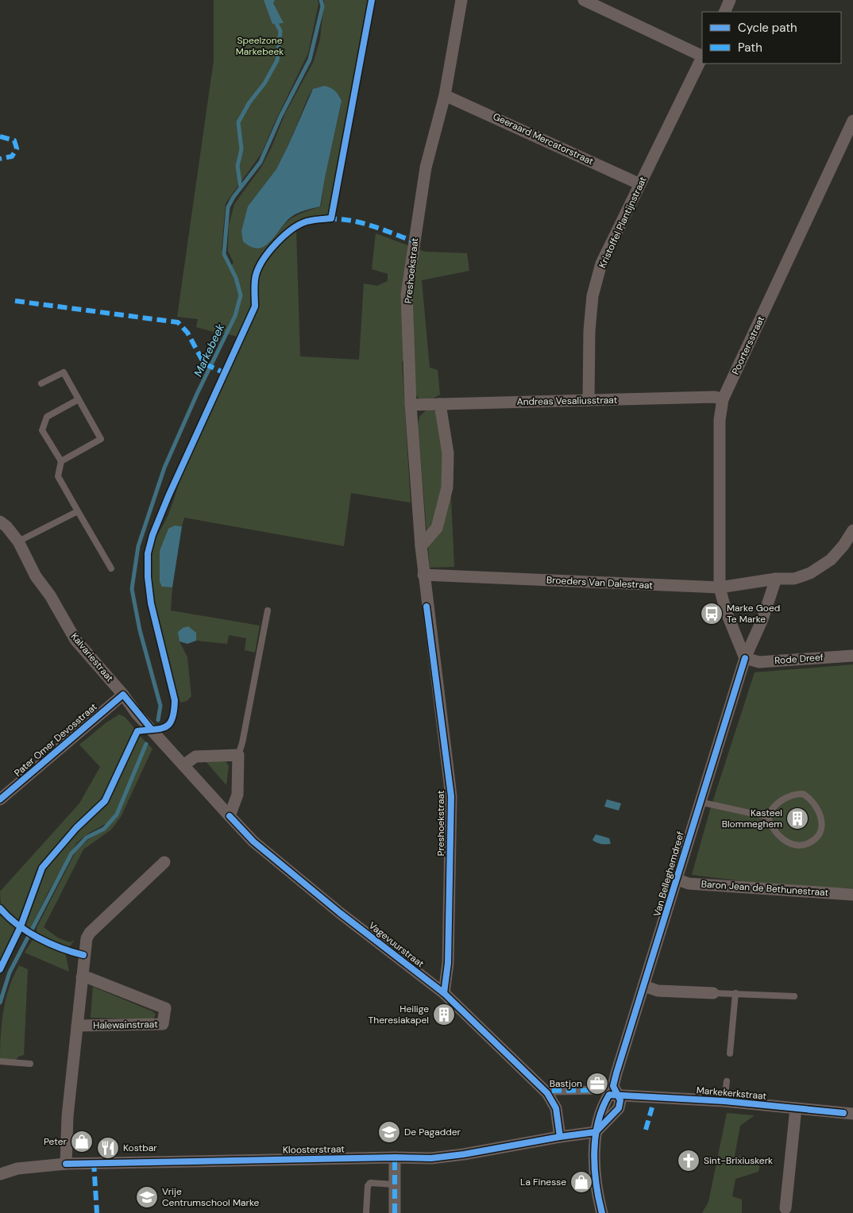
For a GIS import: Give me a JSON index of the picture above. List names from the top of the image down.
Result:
{
  "streets": {
    "street": [
      "Geeraard Mercatorstraat",
      "Kristoffel Plantijnstraat",
      "Preshoekstraat",
      "Poortersstraat",
      "Andreas Vesaliusstraat",
      "Broeders Van Dalestraat",
      "Kalvariestraat",
      "Rode Dreef",
      "Pater Omer Devosstraat",
      "Van Belleghemdreef",
      "Baron Jean de Bethunestraat",
      "Vagevuurstraat",
      "Halewainstraat",
      "Markekerkstraat",
      "Kloosterstraat"
    ]
  },
  "crossings": [
    ["Geeraard Mercatorstraat", "Kristoffel Plantijnstraat"],
    ["Geeraard Mercatorstraat", "Preshoekstraat"],
    ["Kristoffel Plantijnstraat", "Andreas Vesaliusstraat"],
    ["Preshoekstraat", "Andreas Vesaliusstraat"],
    ["Preshoekstraat", "Broeders Van Dalestraat"],
    ["Preshoekstraat", "Vagevuurstraat"],
    ["Poortersstraat", "Andreas Vesaliusstraat"],
    ["Poortersstraat", "Broeders Van Dalestraat"],
    ["Broeders Van Dalestraat", "Van Belleghemdreef"],
    ["Kalvariestraat", "Pater Omer Devosstraat"],
    ["Kalvariestraat", "Vagevuurstraat"],
    ["Rode Dreef", "Van Belleghemdreef"],
    ["Van Belleghemdreef", "Baron Jean de Bethunestraat"],
    ["Van Belleghemdreef", "Markekerkstraat"],
    ["Van Belleghemdreef", "Kloosterstraat"],
    ["Vagevuurstraat", "Kloosterstraat"]
  ],
  "water": ["Markebeek"],
  "parks": ["Speelzone Markebeek"],
  "places": {
    "bus stop": ["Marke Goed Te Marke"],
    "building": ["Kasteel Blommeghem", "Heilige Theresiakapel"],
    "office": ["Bastjon"],
    "school or university": ["De Pagadder", "Vrije Centrumschool Marke"],
    "shop": ["Peter", "La Finesse"],
    "restaurant": ["Kostbar"],
    "church": ["Sint-Brixiuskerk"]
  },
  "legend": ["Cycle path", "Path"]
}
